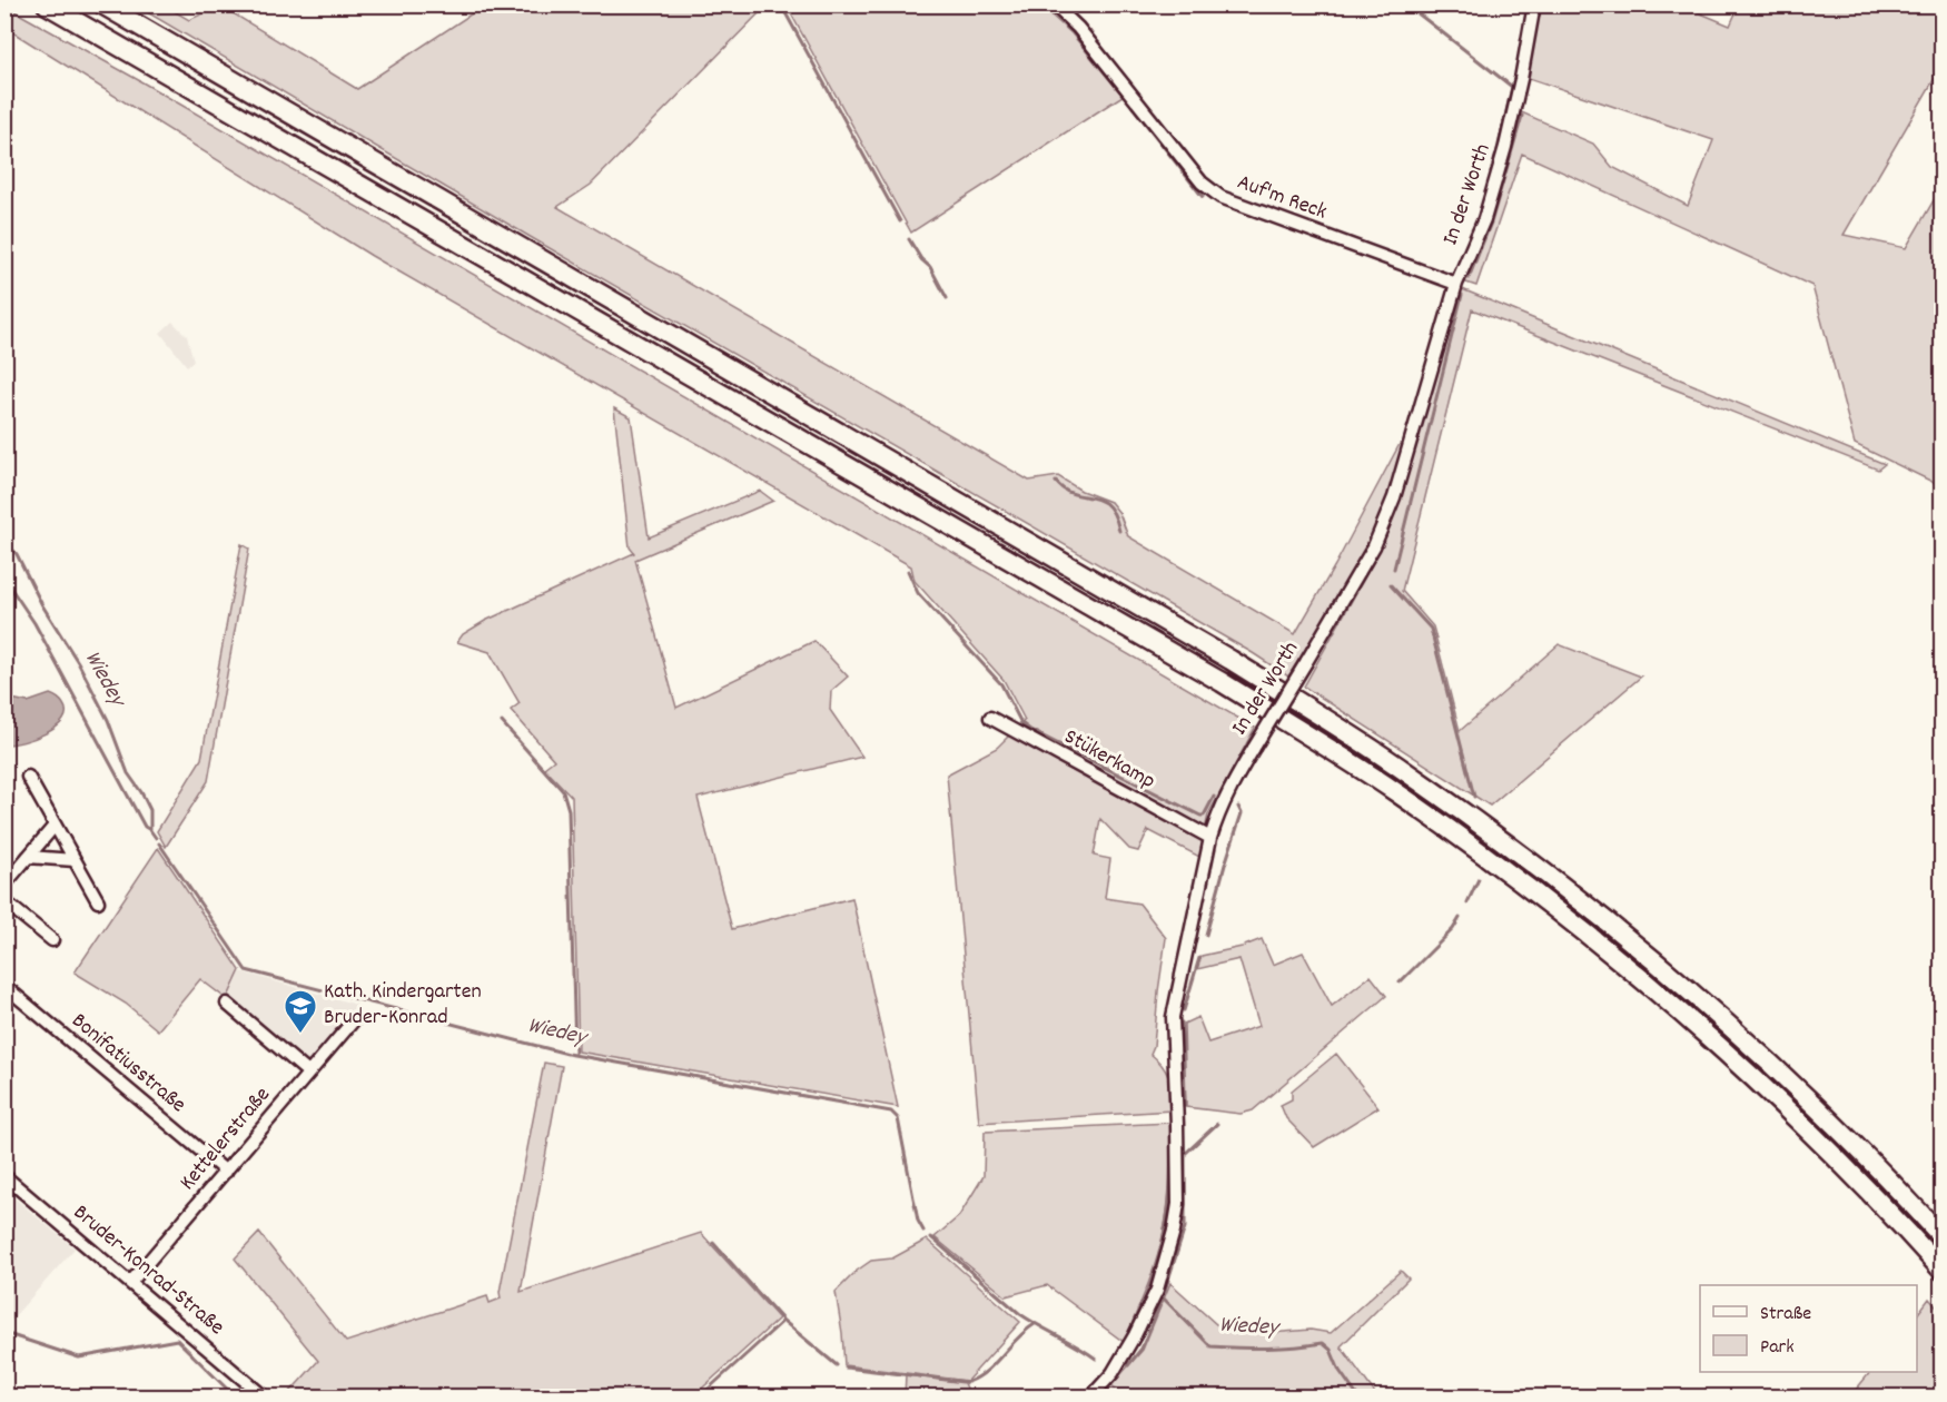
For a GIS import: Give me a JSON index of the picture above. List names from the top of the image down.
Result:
{
  "streets": {
    "street": [
      "In der Worth",
      "Auf'm Reck",
      "Stükerkamp",
      "Bonifatiusstraße",
      "Kettelerstraße",
      "Bruder-Konrad-Straße"
    ]
  },
  "crossings": [
    ["In der Worth", "Auf'm Reck"],
    ["In der Worth", "Stükerkamp"],
    ["Bonifatiusstraße", "Kettelerstraße"],
    ["Kettelerstraße", "Bruder-Konrad-Straße"]
  ],
  "water": ["Wiedey"],
  "places": {
    "school or university": ["Kath. Kindergarten Bruder-Konrad"]
  },
  "legend": ["Straße", "Park"]
}
